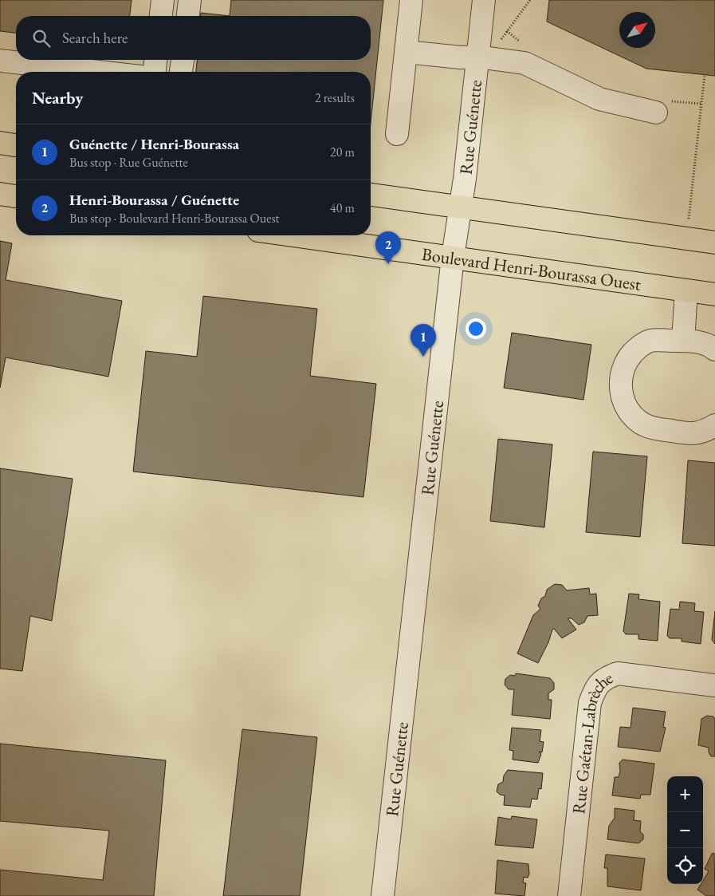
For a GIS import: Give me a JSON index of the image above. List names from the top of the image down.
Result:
{
  "streets": {
    "main road": ["Boulevard Henri-Bourassa Ouest"],
    "street": ["Rue Guénette", "Rue Gaétan-Labrèche"]
  },
  "crossings": [
    ["Rue Guénette", "Boulevard Henri-Bourassa Ouest"]
  ],
  "north": "top right",
  "page": {
    "search": "Search here",
    "heading": ["Nearby", "2 results"],
    "list": [
      {
        "mark": "1",
        "name": "Guénette / Henri-Bourassa",
        "note": "Bus stop · Rue Guénette",
        "value": "20 m"
      },
      {
        "mark": "2",
        "name": "Henri-Bourassa / Guénette",
        "note": "Bus stop · Boulevard Henri-Bourassa Ouest",
        "value": "40 m"
      }
    ],
    "pins": ["2", "1"],
    "map_buttons": ["+", "−"]
  }
}
